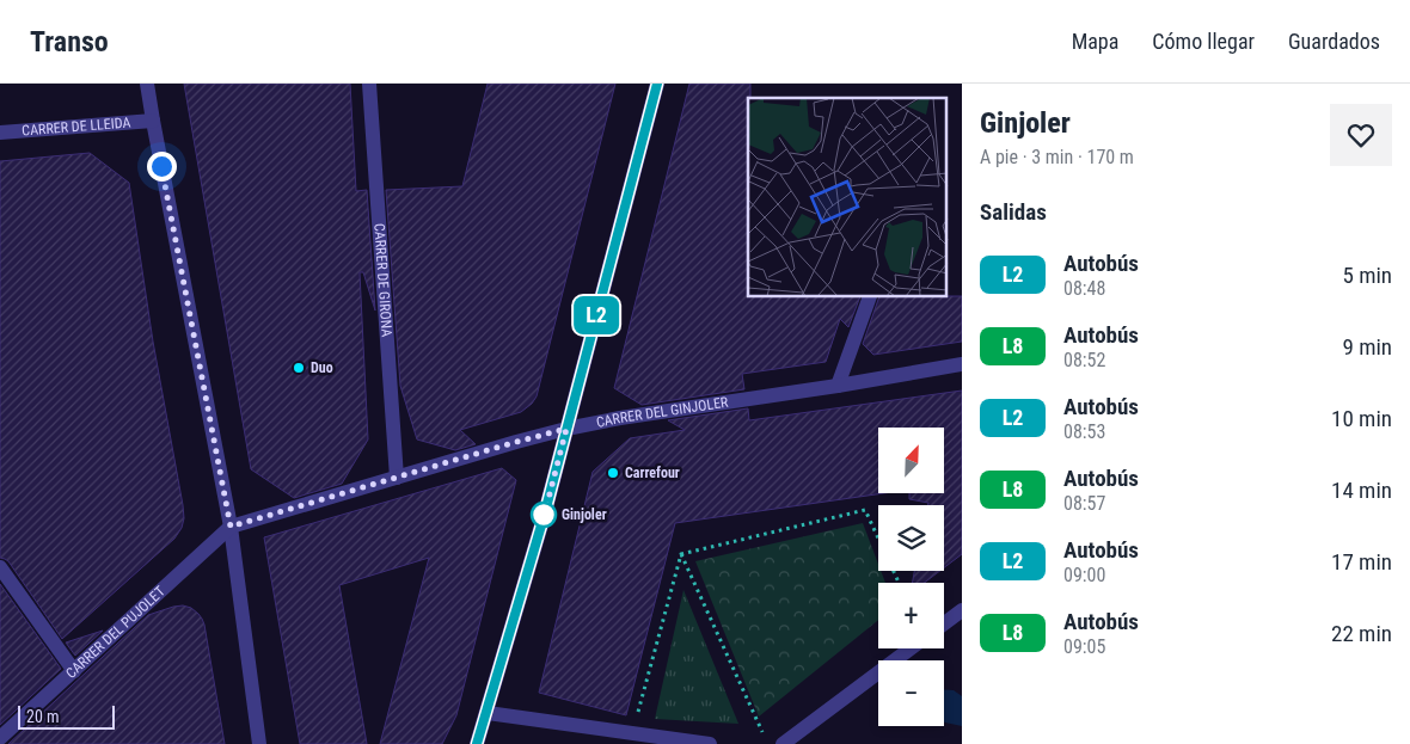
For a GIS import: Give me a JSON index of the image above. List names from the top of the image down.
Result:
{
  "streets": {
    "street": [
      "CARRER DE LLEIDA",
      "CARRER DE GIRONA",
      "CARRER DEL GINJOLER",
      "CARRER DEL PUJOLET"
    ]
  },
  "crossings": [
    ["CARRER DE GIRONA", "CARRER DEL GINJOLER"],
    ["CARRER DEL GINJOLER", "CARRER DEL PUJOLET"]
  ],
  "places": ["Duo", "Carrefour", "Ginjoler"],
  "lines": ["bus line L2"],
  "scale_bar": "20 m",
  "north": "top right",
  "page": {
    "header": "Transo",
    "nav": ["Mapa", "Cómo llegar", "Guardados"],
    "on_map": "L2",
    "heading": [
      ["Ginjoler", "A pie · 3 min · 170 m"],
      "Salidas"
    ],
    "list": [
      {
        "mark": "L2",
        "name": "Autobús",
        "note": "08:48",
        "value": "5 min"
      },
      {
        "mark": "L8",
        "name": "Autobús",
        "note": "08:52",
        "value": "9 min"
      },
      {
        "mark": "L2",
        "name": "Autobús",
        "note": "08:53",
        "value": "10 min"
      },
      {
        "mark": "L8",
        "name": "Autobús",
        "note": "08:57",
        "value": "14 min"
      },
      {
        "mark": "L2",
        "name": "Autobús",
        "note": "09:00",
        "value": "17 min"
      },
      {
        "mark": "L8",
        "name": "Autobús",
        "note": "09:05",
        "value": "22 min"
      }
    ],
    "map_buttons": ["+", "−"],
    "scale": "20 m"
  }
}
